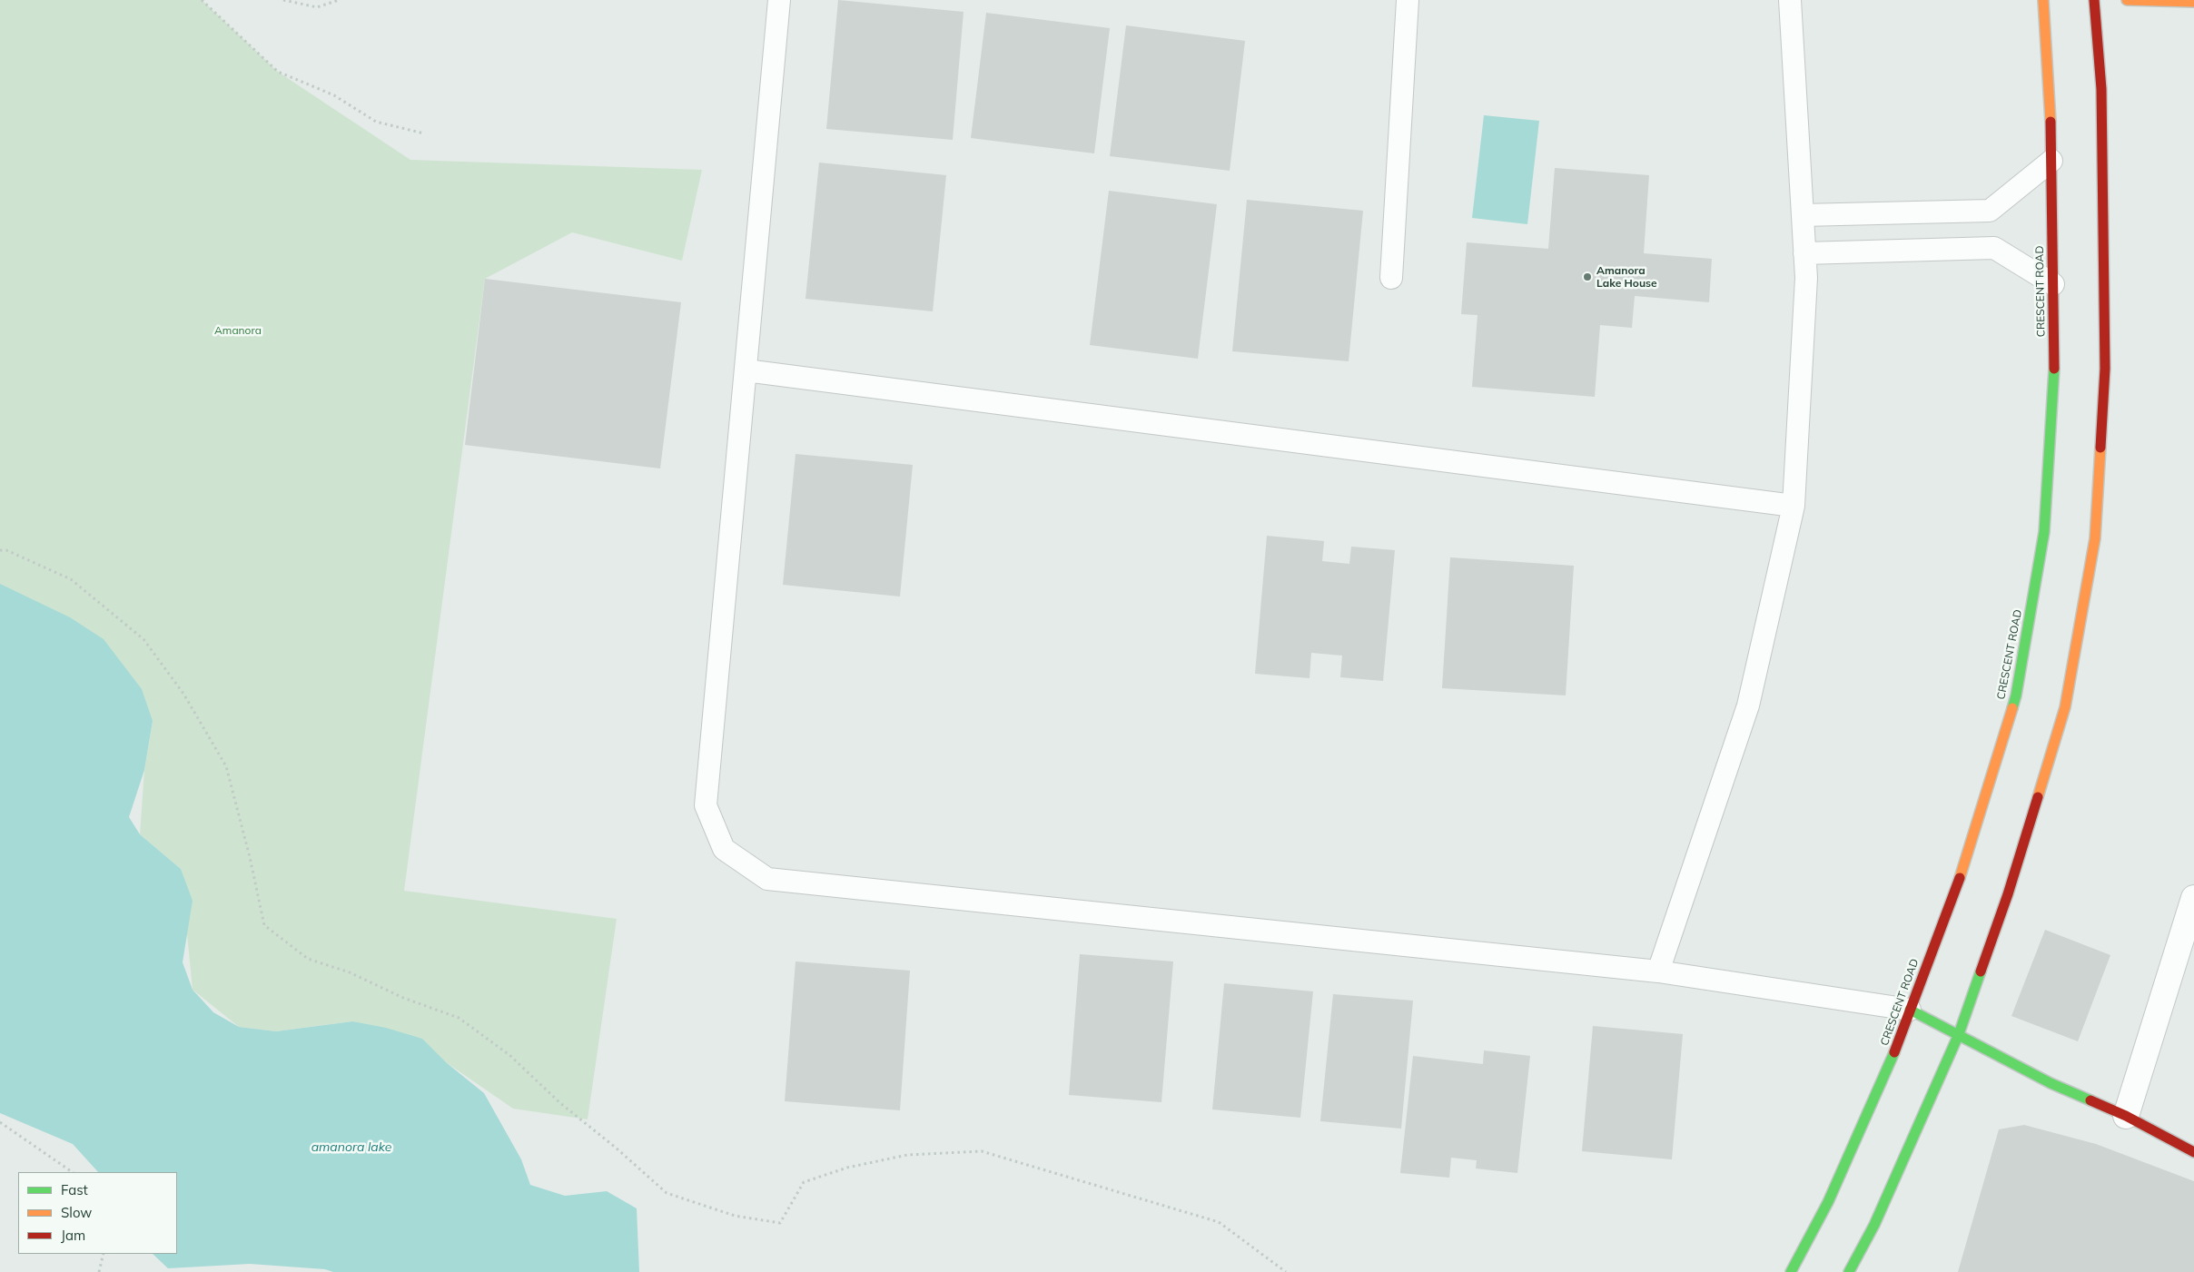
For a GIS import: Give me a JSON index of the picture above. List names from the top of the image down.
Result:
{
  "streets": {
    "main road": ["CRESCENT ROAD"]
  },
  "water": ["amanora lake"],
  "parks": ["Amanora"],
  "places": ["Amanora Lake House"],
  "legend": ["Fast", "Slow", "Jam"]
}
